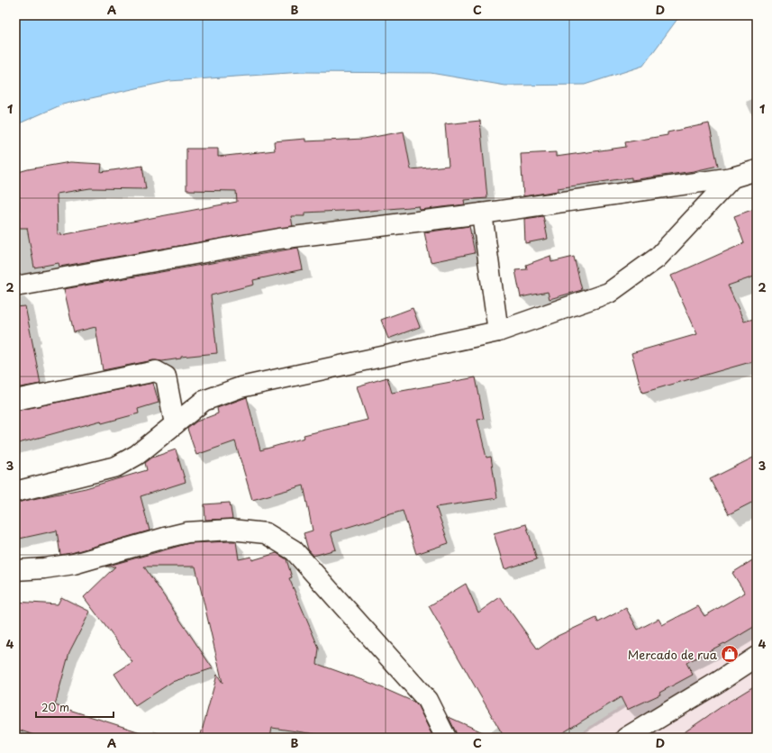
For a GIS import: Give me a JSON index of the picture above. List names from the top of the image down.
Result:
{
  "places": {
    "shop": ["Mercado de rua"]
  },
  "scale_bar": "20 m",
  "grid": {
    "columns": [
      "A",
      "B",
      "C",
      "D"
    ],
    "rows": [
      "1",
      "2",
      "3",
      "4"
    ]
  }
}
